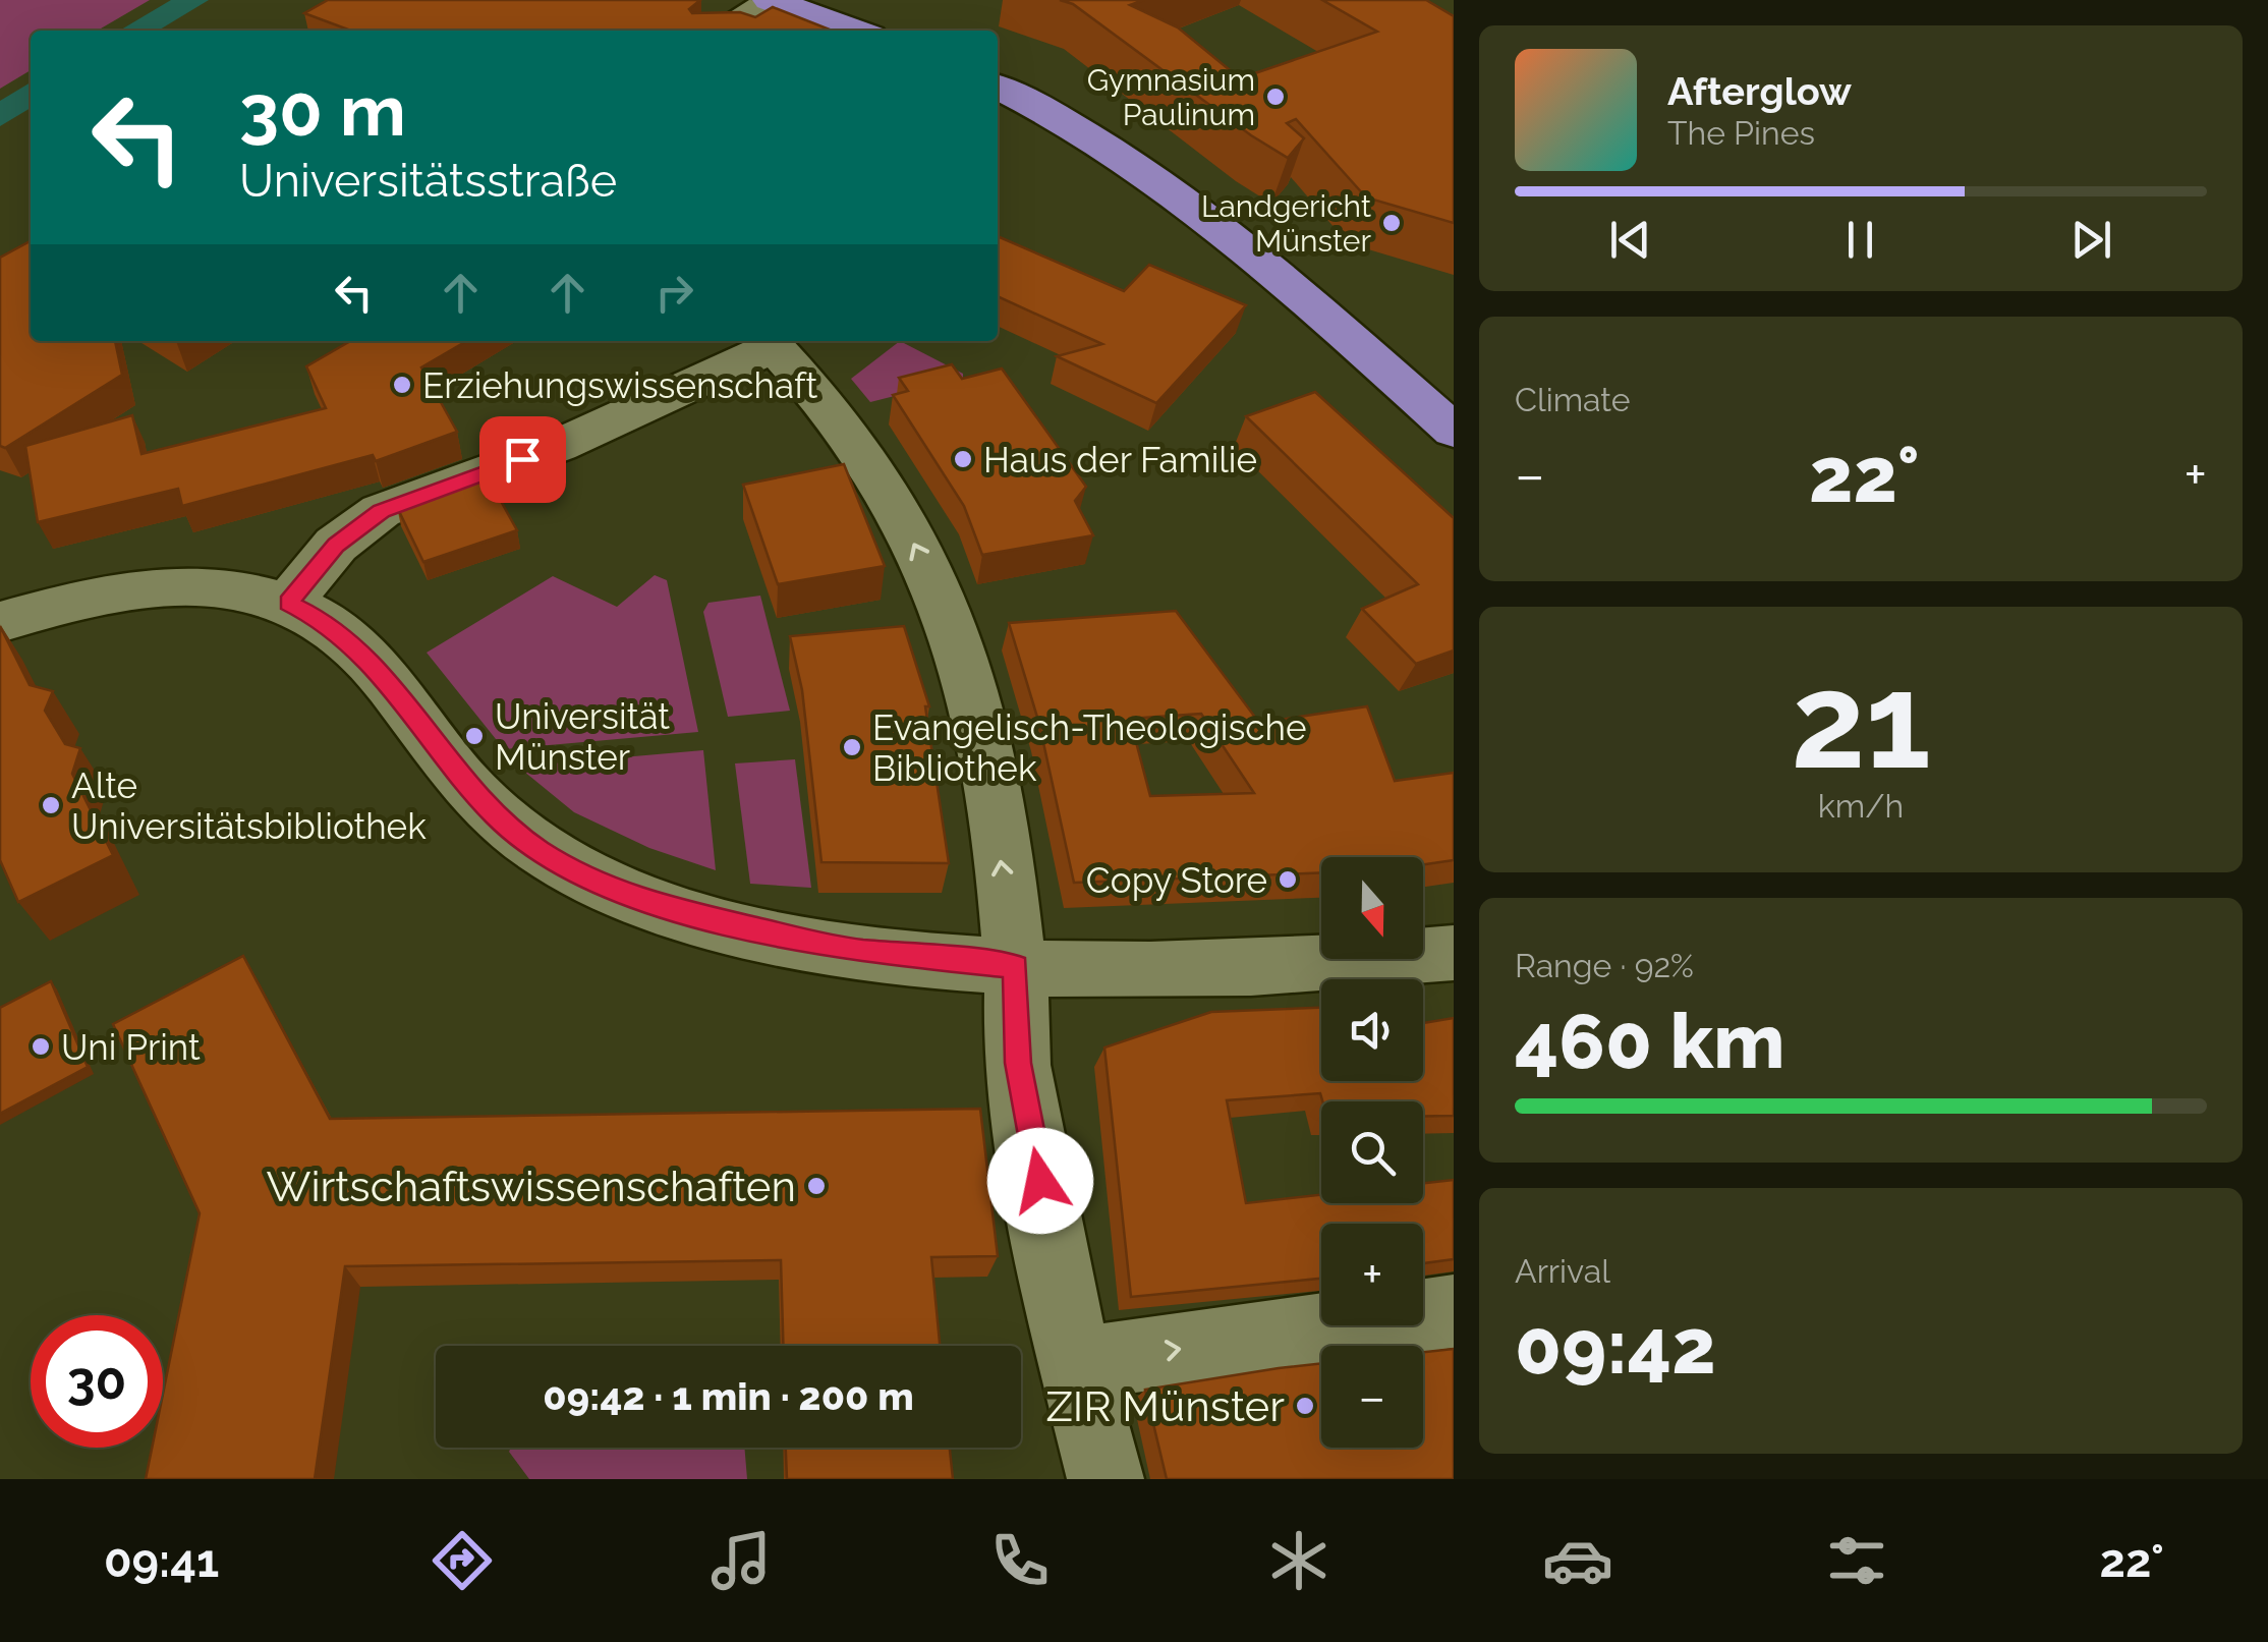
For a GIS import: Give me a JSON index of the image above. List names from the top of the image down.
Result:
{
  "places": [
    "Gymnasium Paulinum",
    "Landgericht Münster",
    "Erziehungswissenschaft",
    "Haus der Familie",
    "Universität Münster",
    "Evangelisch-Theologische Bibliothek",
    "Alte Universitätsbibliothek",
    "Copy Store",
    "Uni Print",
    "Wirtschaftswissenschaften",
    "ZIR Münster"
  ],
  "north": "bottom",
  "page": {
    "turn": ["30 m", "Universitätsstraße"],
    "song": ["Afterglow", "The Pines"],
    "tile": [
      "Climate",
      ["21", "km/h"],
      ["Range · 92%", "460 km"],
      ["Arrival", "09:42"]
    ],
    "heat": ["−", "22°", "+"],
    "map_buttons": ["+", "−"],
    "limit": "30",
    "trip": "09:42 · 1 min · 200 m",
    "tabs": ["09:41", "22°"]
  }
}
